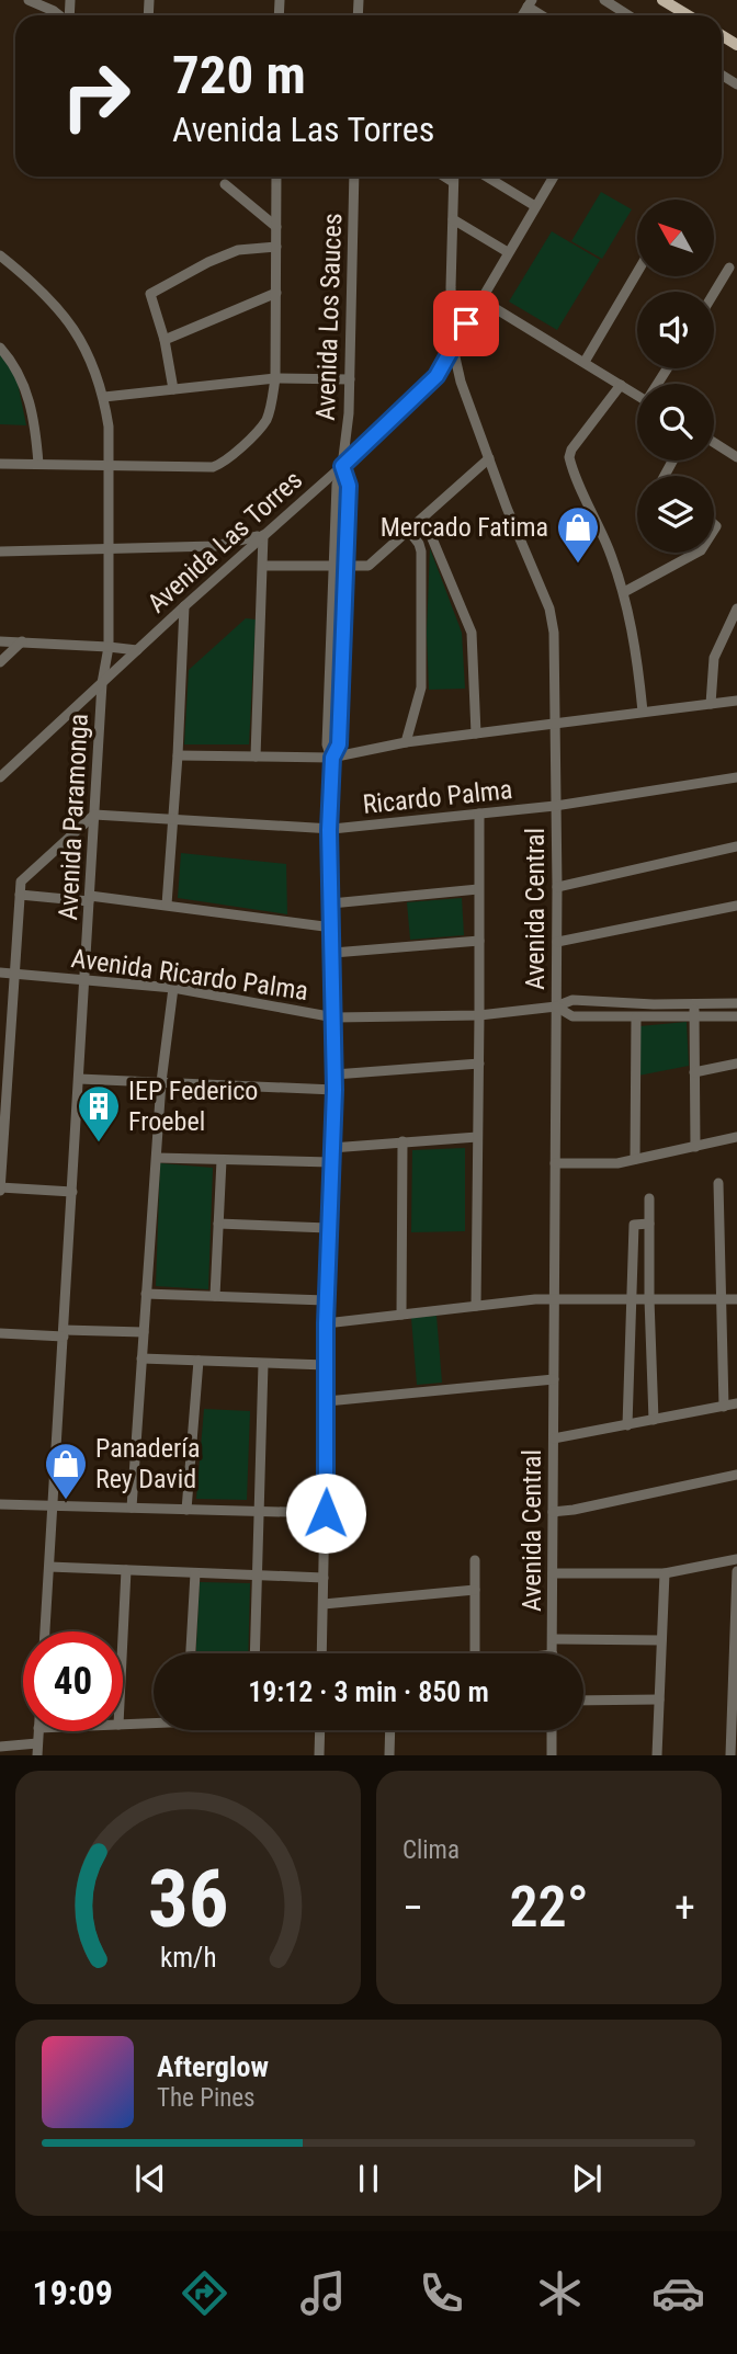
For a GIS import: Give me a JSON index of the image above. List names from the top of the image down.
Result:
{
  "streets": {
    "street": [
      "Avenida Los Sauces",
      "Avenida Las Torres",
      "Ricardo Palma",
      "Avenida Paramonga",
      "Avenida Central",
      "Avenida Ricardo Palma"
    ]
  },
  "crossings": [
    ["Avenida Los Sauces", "Avenida Las Torres"],
    ["Avenida Los Sauces", "Ricardo Palma"],
    ["Avenida Los Sauces", "Avenida Ricardo Palma"],
    ["Avenida Las Torres", "Avenida Paramonga"],
    ["Avenida Las Torres", "Avenida Central"],
    ["Ricardo Palma", "Avenida Paramonga"],
    ["Ricardo Palma", "Avenida Central"],
    ["Avenida Paramonga", "Avenida Ricardo Palma"],
    ["Avenida Central", "Avenida Ricardo Palma"]
  ],
  "places": {
    "shop": ["Mercado Fatima", "Panadería Rey David"],
    "building": ["IEP Federico Froebel"]
  },
  "north": "top left",
  "page": {
    "turn": ["720 m", "Avenida Las Torres"],
    "limit": "40",
    "trip": "19:12 · 3 min · 850 m",
    "tile": "Clima",
    "heat": ["−", "22°", "+"],
    "song": ["Afterglow", "The Pines"],
    "tabs": "19:09",
    "gauge": ["36", "km/h"]
  }
}
